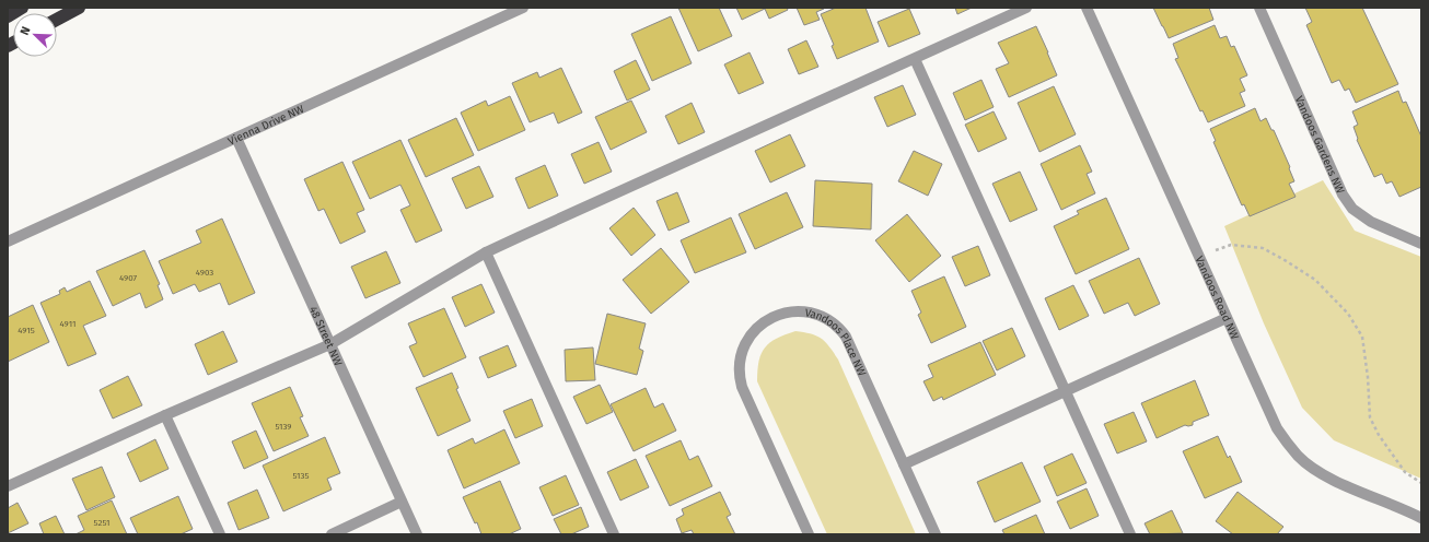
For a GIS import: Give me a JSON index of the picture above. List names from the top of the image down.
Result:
{
  "streets": {
    "street": [
      "Vienna Drive NW",
      "Vandoos Gardens NW",
      "Vandoos Road NW",
      "48 Street NW",
      "Vandoos Place NW"
    ]
  },
  "crossings": [
    ["Vienna Drive NW", "48 Street NW"]
  ],
  "house_numbers": [
    "4903",
    "4907",
    "4911",
    "4915",
    "5139",
    "5135",
    "5251"
  ],
  "north": "top left"
}
